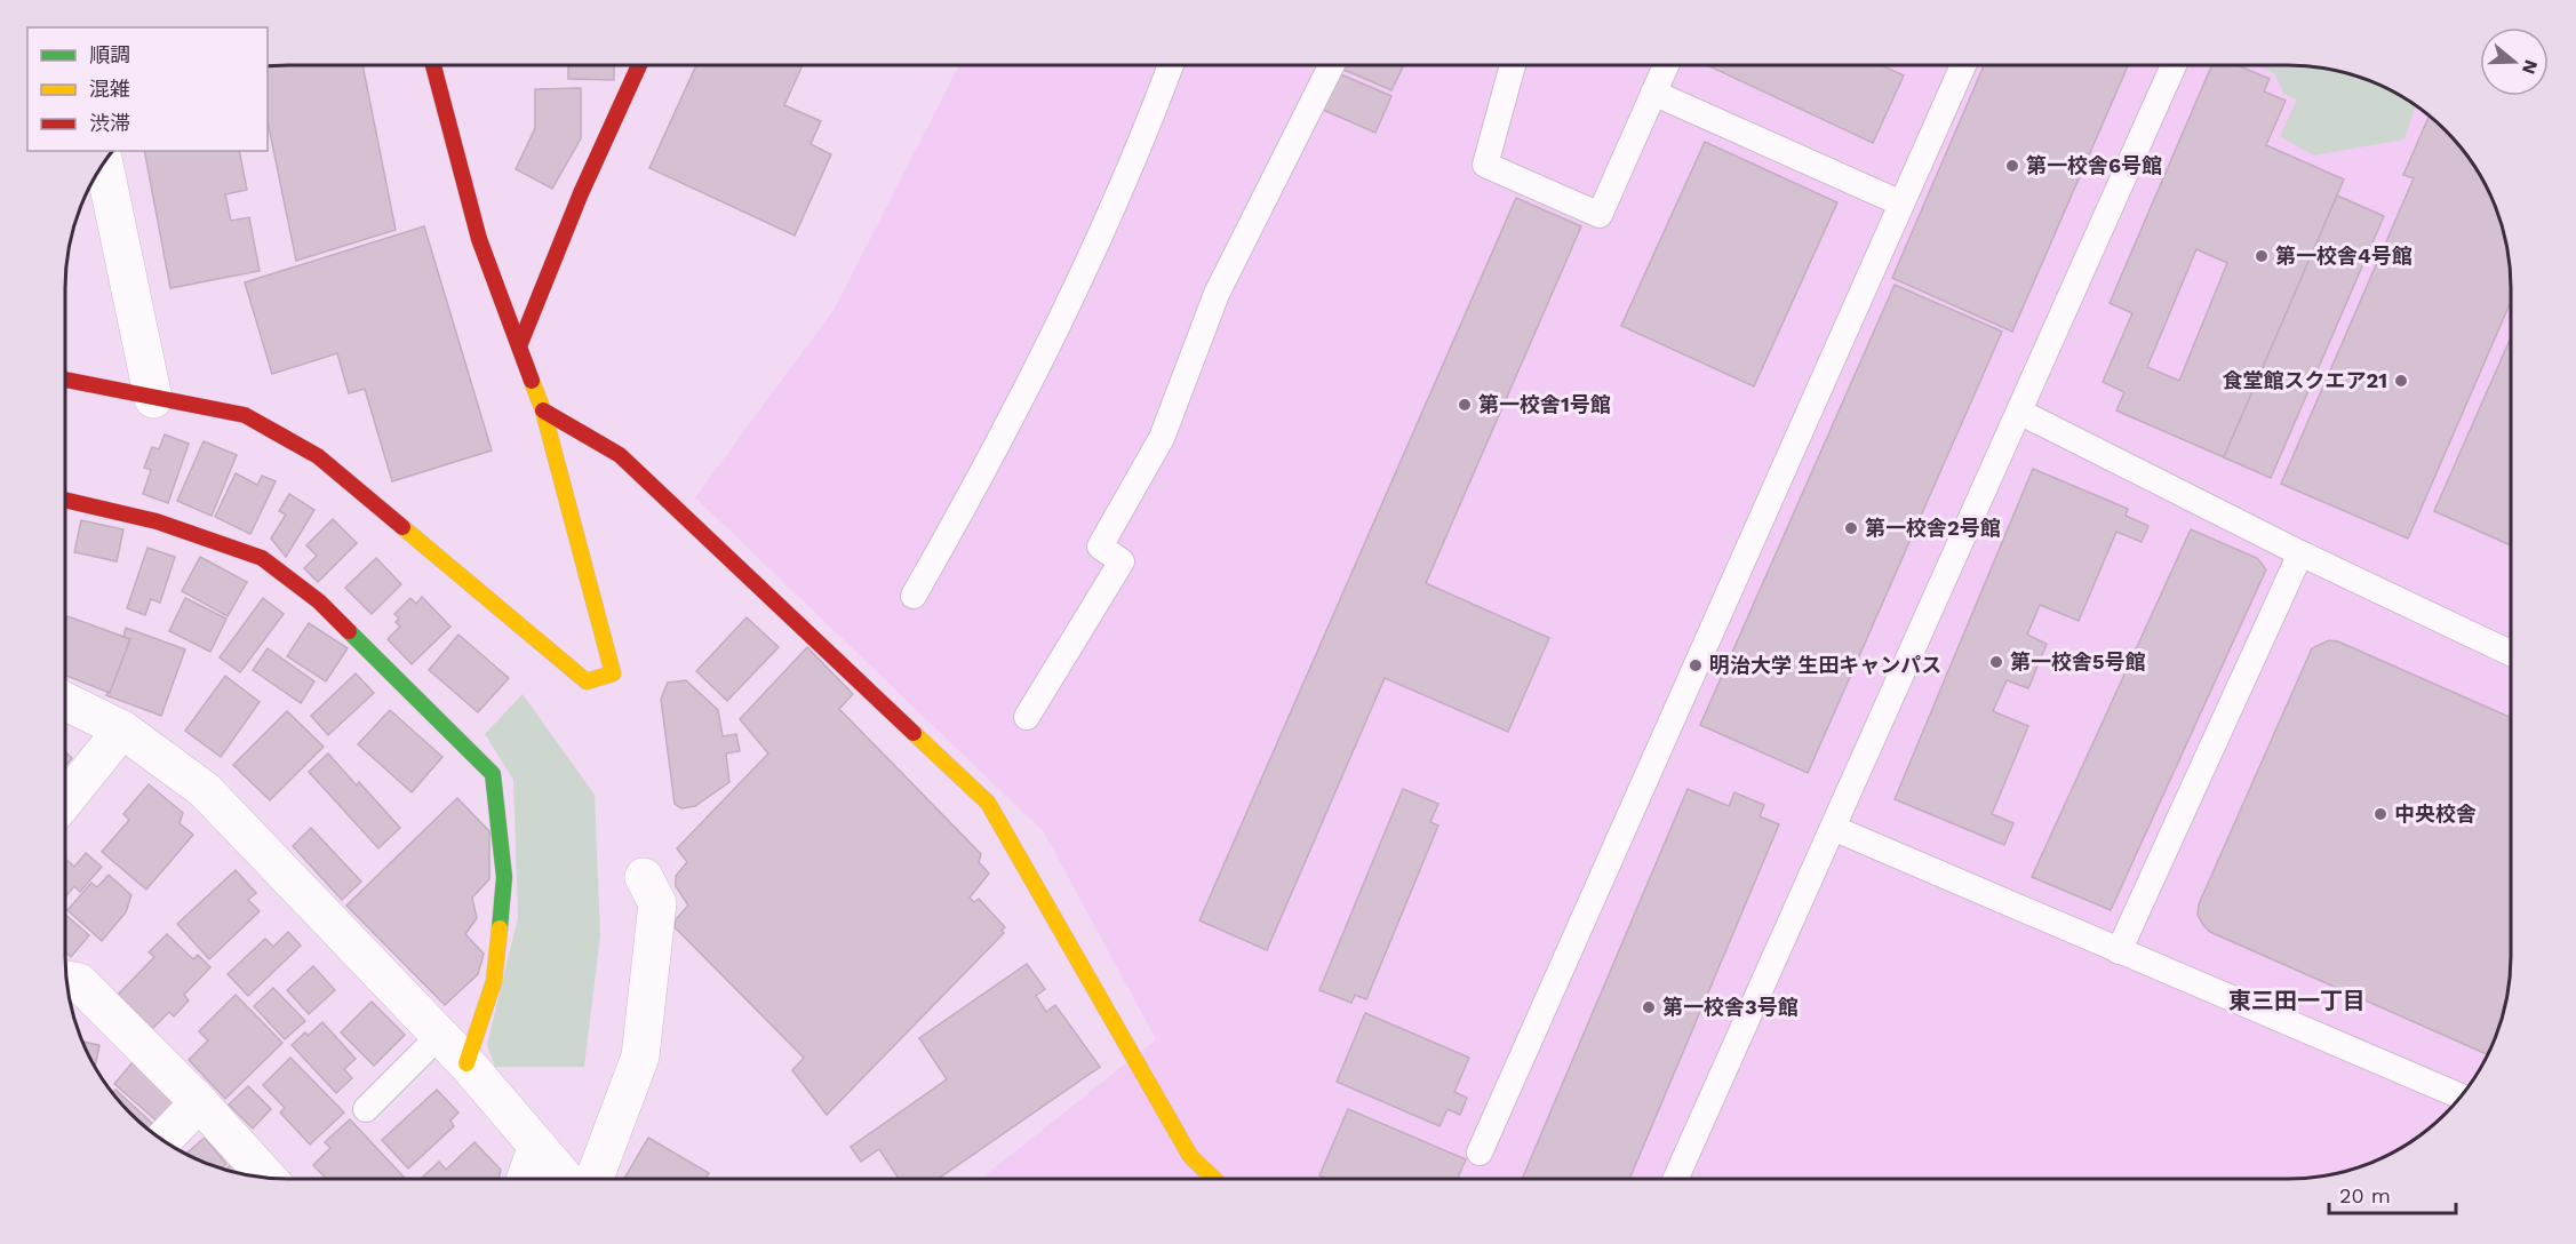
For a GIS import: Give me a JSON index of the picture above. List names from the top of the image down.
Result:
{
  "districts": ["東三田一丁目"],
  "places": [
    "第一校舎6号館",
    "第一校舎4号館",
    "食堂館スクエア21",
    "第一校舎1号館",
    "第一校舎2号館",
    "第一校舎5号館",
    "明治大学 生田キャンパス",
    "中央校舎",
    "第一校舎3号館"
  ],
  "legend": ["順調", "混雑", "渋滞"],
  "scale_bar": "20 m",
  "north": "right"
}
